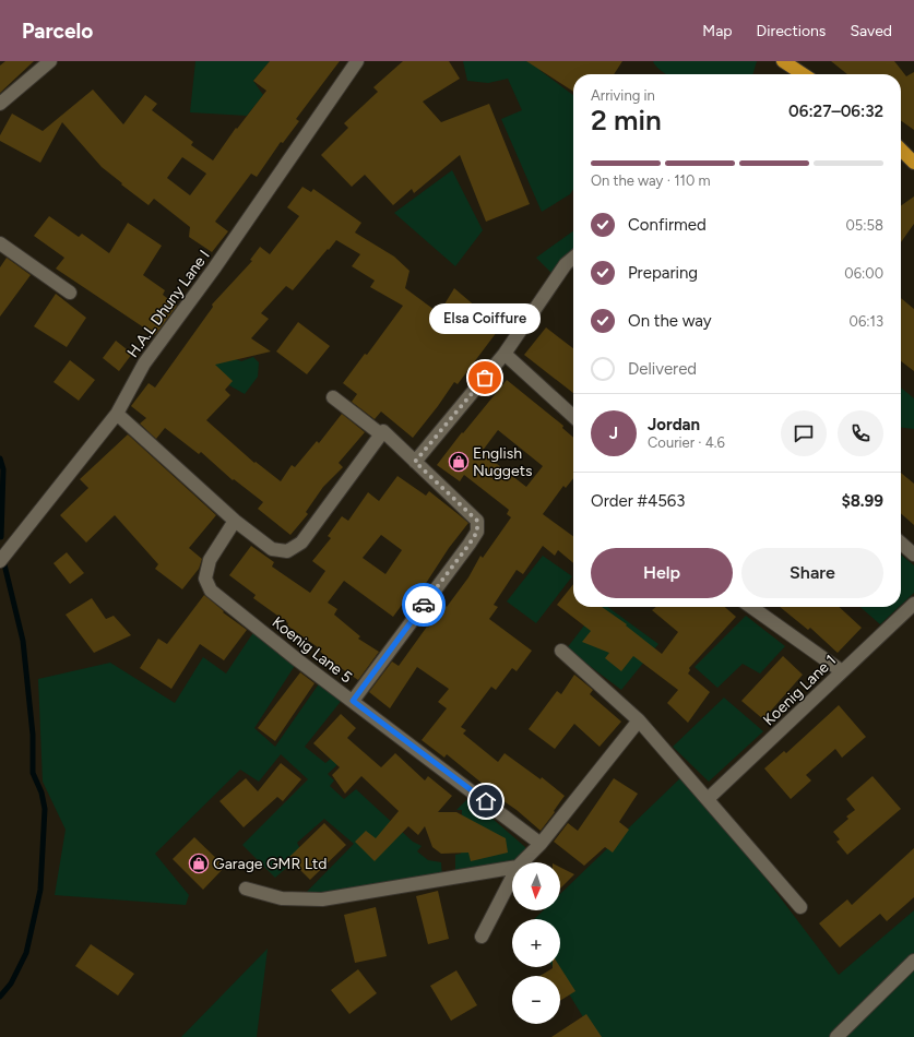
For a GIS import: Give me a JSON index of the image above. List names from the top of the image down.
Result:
{
  "streets": {
    "street": ["H.A.L Dhuny Lane I", "Koenig Lane 5", "Koenig Lane 1"]
  },
  "places": {
    "other": ["Elsa Coiffure"],
    "shop": ["English Nuggets", "Garage GMR Ltd"]
  },
  "north": "bottom",
  "page": {
    "header": "Parcelo",
    "nav": ["Map", "Directions", "Saved"],
    "heading": ["2 min", "Arriving in", "06:27–06:32"],
    "panel": [
      "Jordan",
      "Courier · 4.6",
      "Order #4563",
      "$8.99"
    ],
    "bar": "On the way · 110 m",
    "list": [
      ["Confirmed", "05:58"],
      ["Preparing", "06:00"],
      ["On the way", "06:13"],
      "Delivered"
    ],
    "bubble": "Elsa Coiffure",
    "round": "J",
    "buttons": ["Help", "Share"],
    "map_buttons": ["+", "−"]
  }
}
